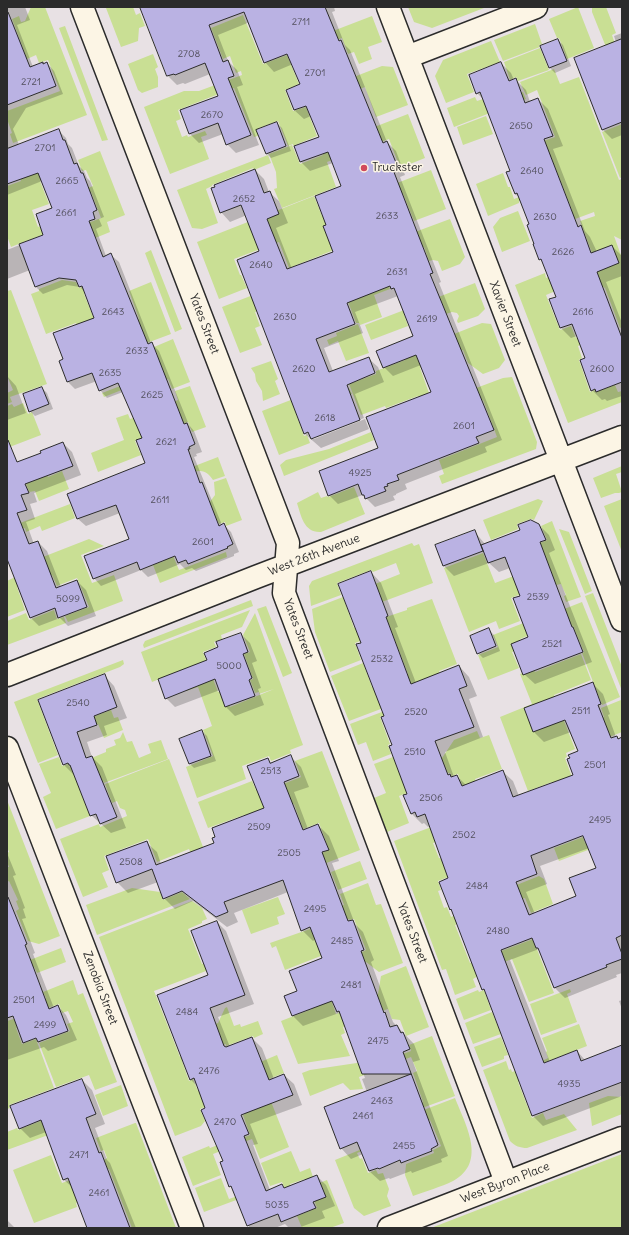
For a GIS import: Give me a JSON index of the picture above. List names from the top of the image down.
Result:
{
  "streets": {
    "street": [
      "Xavier Street",
      "Yates Street",
      "West 26th Avenue",
      "Zenobia Street",
      "West Byron Place"
    ]
  },
  "crossings": [
    ["Xavier Street", "West 26th Avenue"],
    ["Yates Street", "West 26th Avenue"],
    ["Yates Street", "West Byron Place"]
  ],
  "places": ["Truckster"],
  "house_numbers": [
    "2711",
    "2708",
    "2701",
    "2721",
    "2670",
    "2650",
    "2701",
    "2640",
    "2665",
    "2652",
    "2661",
    "2633",
    "2630",
    "2626",
    "2640",
    "2631",
    "2643",
    "2616",
    "2630",
    "2619",
    "2633",
    "2620",
    "2600",
    "2635",
    "2625",
    "2618",
    "2601",
    "2621",
    "4925",
    "2611",
    "2601",
    "2539",
    "5099",
    "2521",
    "2532",
    "5000",
    "2540",
    "2511",
    "2520",
    "2510",
    "2501",
    "2513",
    "2506",
    "2495",
    "2509",
    "2502",
    "2505",
    "2508",
    "2484",
    "2495",
    "2480",
    "2485",
    "2481",
    "2501",
    "2484",
    "2499",
    "2475",
    "2476",
    "4935",
    "2463",
    "2461",
    "2470",
    "2455",
    "2471",
    "2461",
    "5035"
  ]
}
